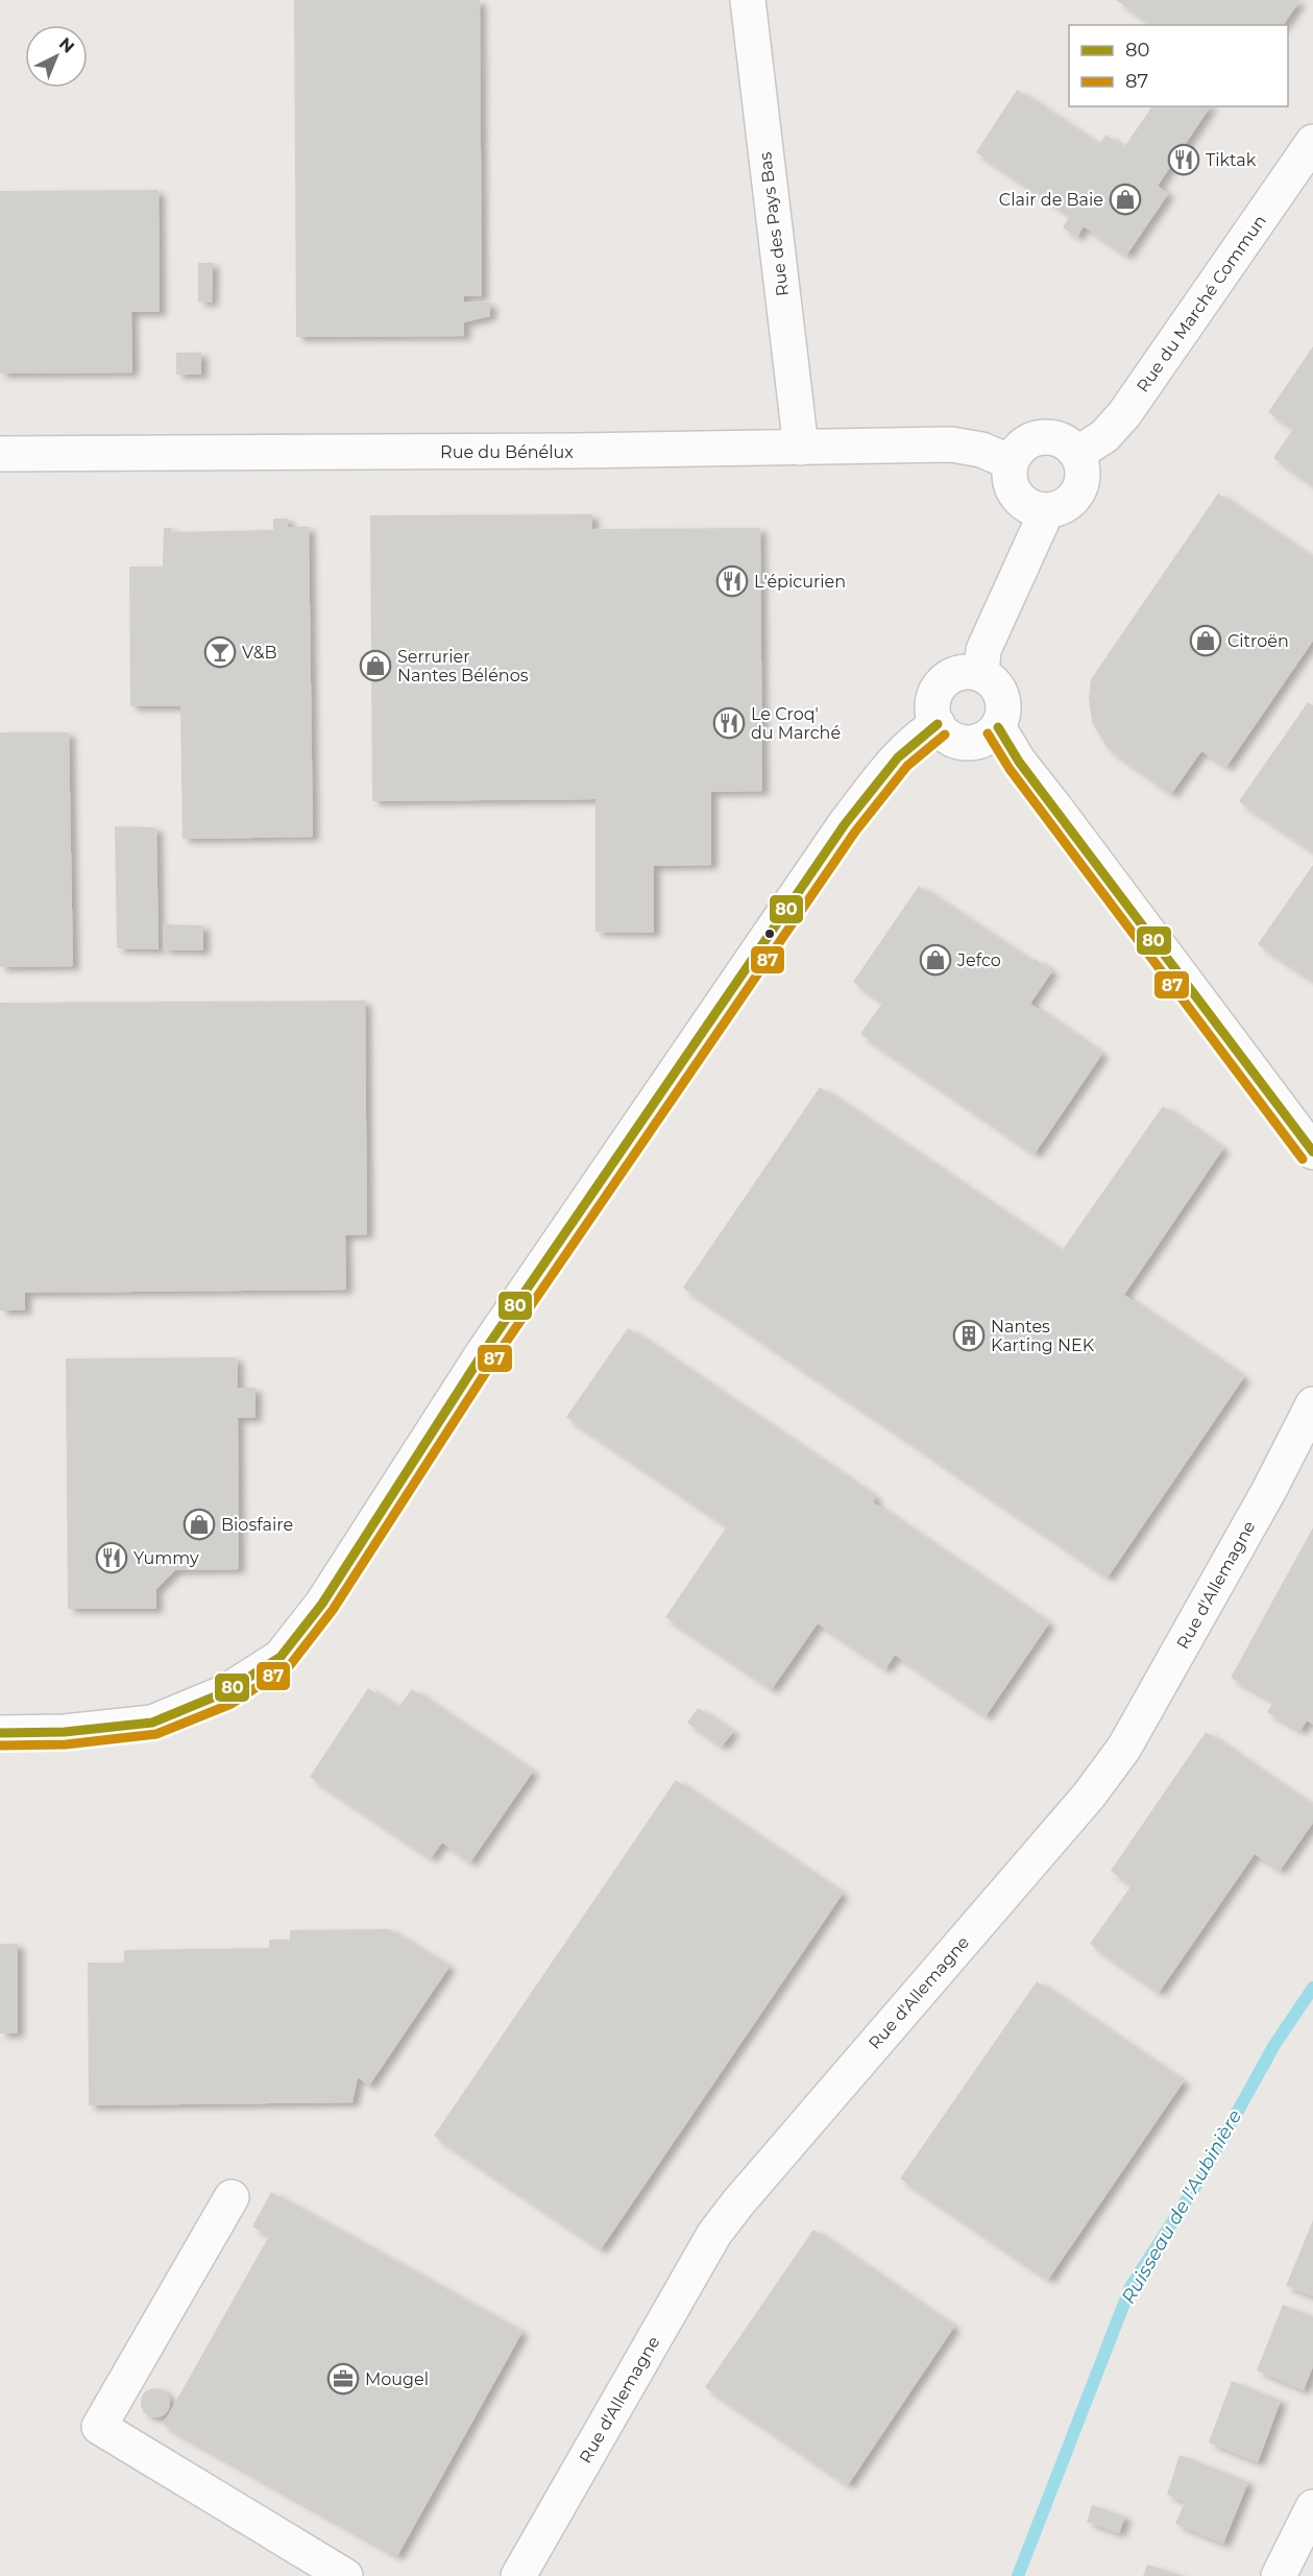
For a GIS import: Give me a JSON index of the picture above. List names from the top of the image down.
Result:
{
  "streets": {
    "street": [
      "Rue des Pays Bas",
      "Rue du Marché Commun",
      "Rue du Bénélux",
      "Rue d'Allemagne"
    ]
  },
  "crossings": [
    ["Rue des Pays Bas", "Rue du Bénélux"],
    ["Rue du Marché Commun", "Rue du Bénélux"]
  ],
  "water": ["Ruisseau de l'Aubinière"],
  "places": {
    "restaurant": [
      "Tiktak",
      "L'épicurien",
      "Le Croq' du Marché",
      "Yummy"
    ],
    "shop": [
      "Clair de Baie",
      "Citroën",
      "Serrurier Nantes Bélénos",
      "Jefco",
      "Biosfaire"
    ],
    "bar": ["V&B"],
    "building": ["Nantes Karting NEK"],
    "office": ["Mougel"]
  },
  "lines": ["transit line 80", "transit line 87"],
  "legend": ["80", "87"],
  "north": "top right"
}
